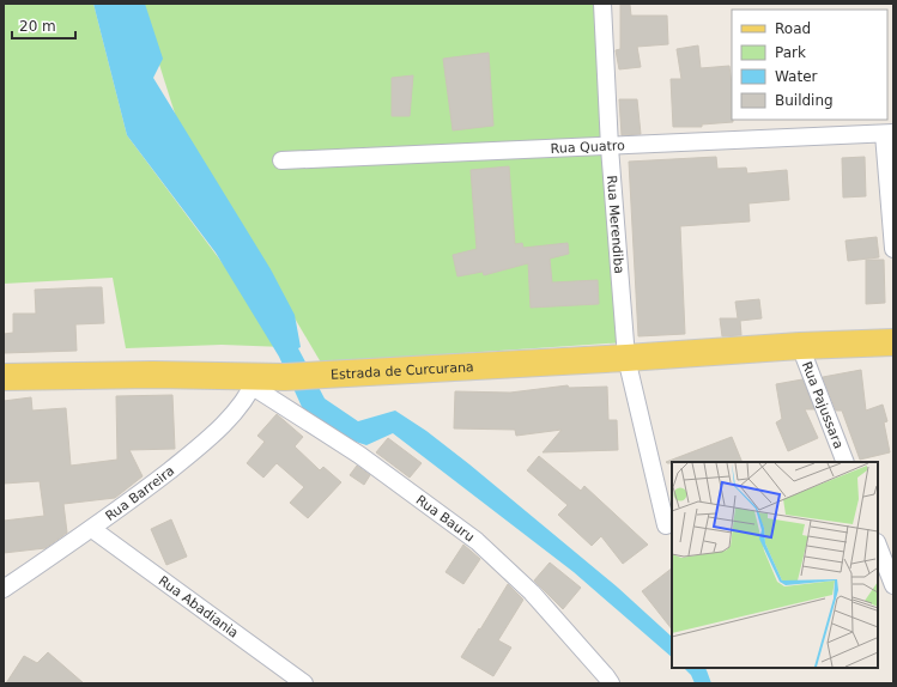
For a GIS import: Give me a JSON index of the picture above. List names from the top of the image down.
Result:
{
  "streets": {
    "main road": ["Estrada de Curcurana"],
    "street": [
      "Rua Quatro",
      "Rua Merendiba",
      "Rua Pajussara",
      "Rua Barreira",
      "Rua Bauru",
      "Rua Abadiania"
    ]
  },
  "crossings": [
    ["Rua Quatro", "Rua Merendiba"],
    ["Rua Merendiba", "Estrada de Curcurana"],
    ["Estrada de Curcurana", "Rua Pajussara"],
    ["Estrada de Curcurana", "Rua Barreira"],
    ["Estrada de Curcurana", "Rua Bauru"],
    ["Rua Barreira", "Rua Bauru"],
    ["Rua Barreira", "Rua Abadiania"]
  ],
  "legend": [
    "Road",
    "Park",
    "Water",
    "Building"
  ],
  "scale_bar": "20 m"
}
